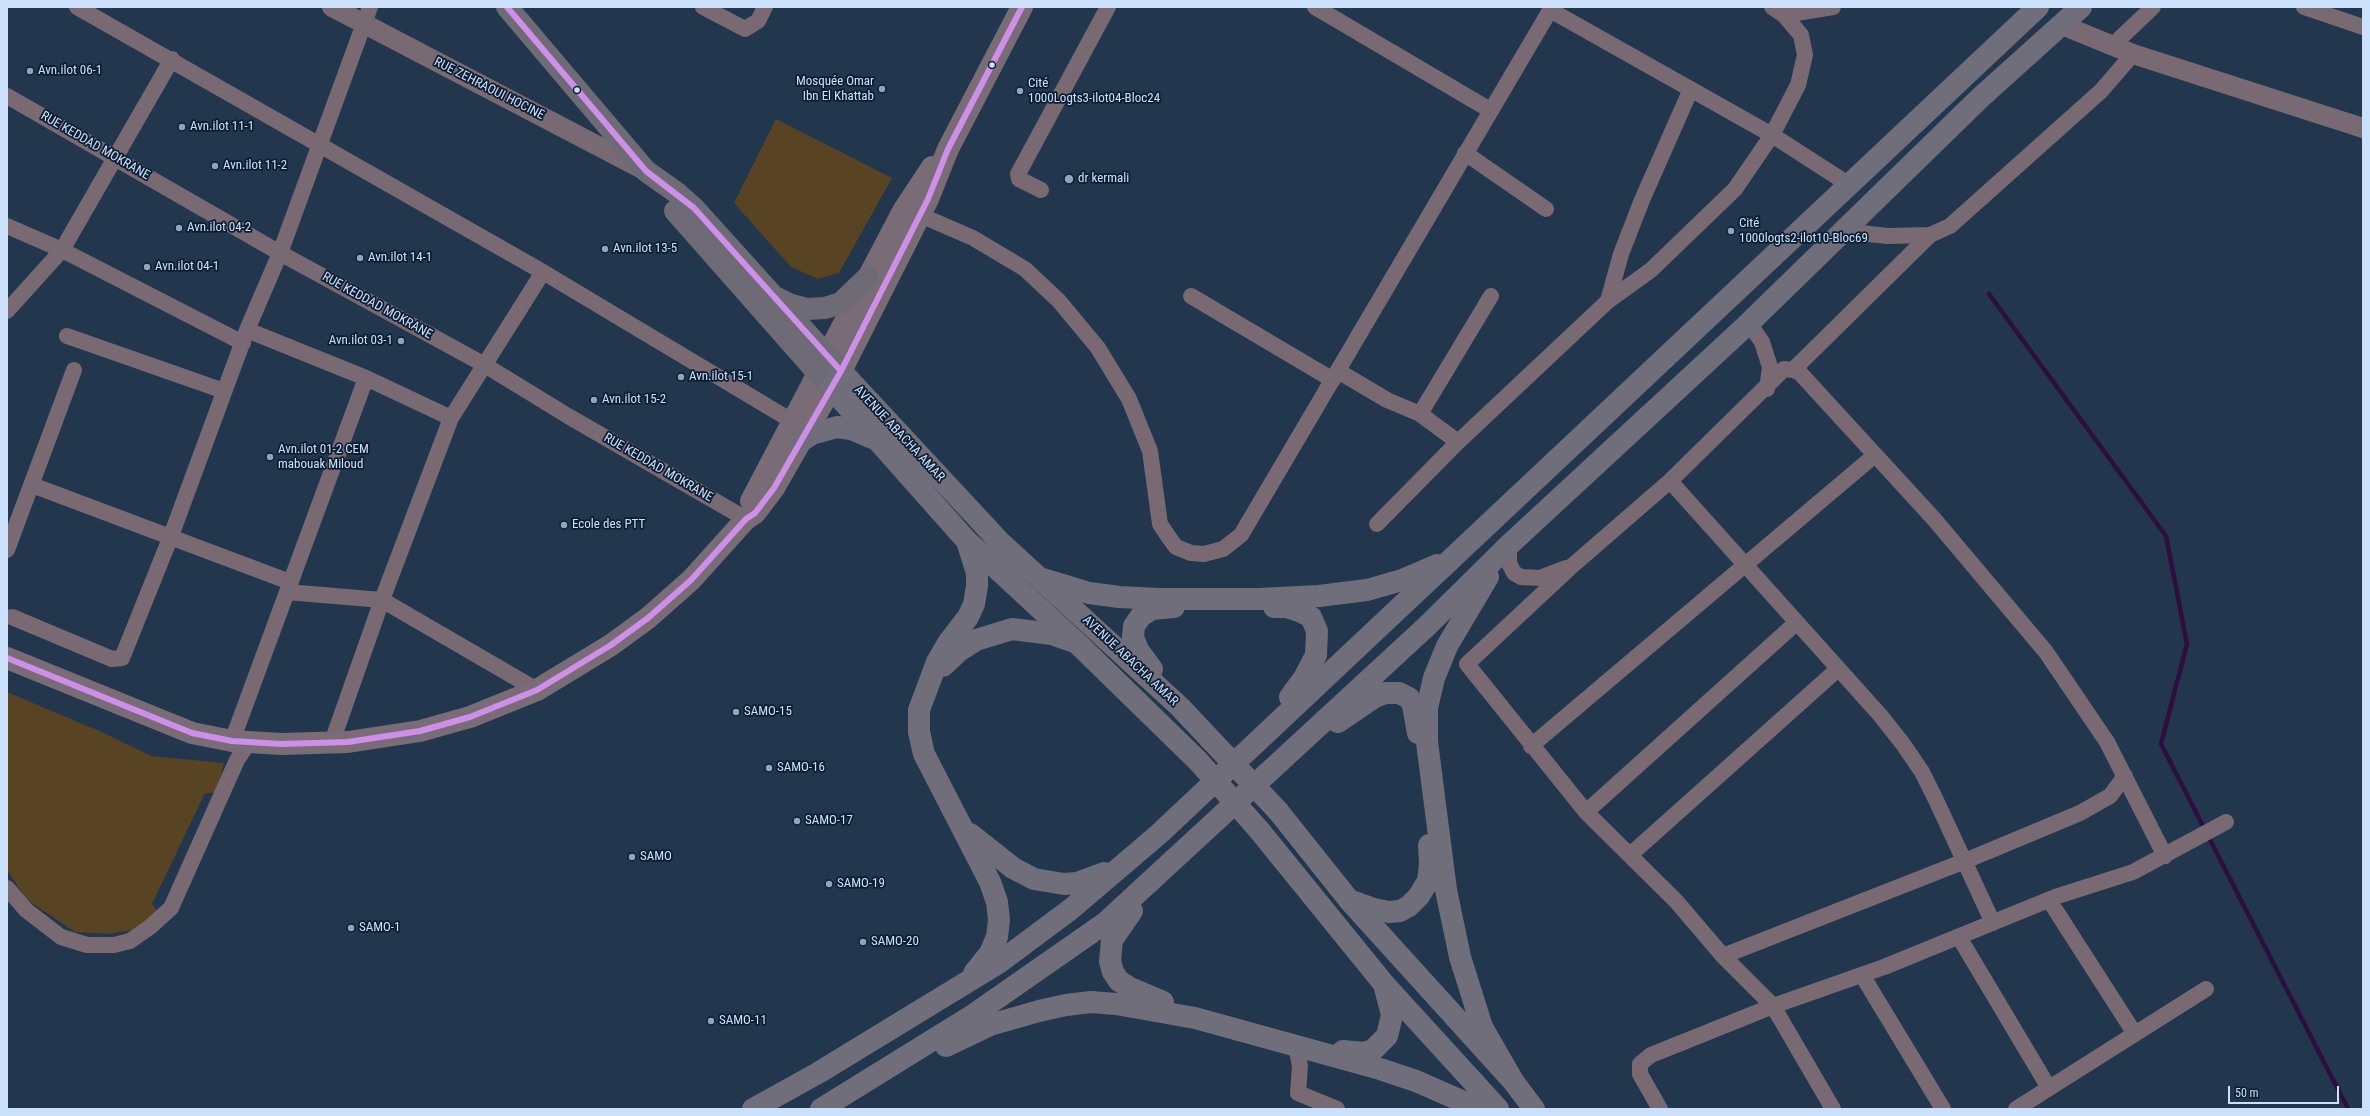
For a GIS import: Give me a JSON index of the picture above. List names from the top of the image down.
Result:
{
  "streets": {
    "highway": ["AVENUE ABACHA AMAR"],
    "street": ["RUE ZEHRAOUI HOCINE", "RUE KEDDAD MOKRANE"]
  },
  "crossings": [
    ["RUE ZEHRAOUI HOCINE", "AVENUE ABACHA AMAR"]
  ],
  "places": [
    "Avn.ilot 06-1",
    "Mosquée Omar Ibn El Khattab",
    "Cité 1000Logts3-ilot04-Bloc24",
    "Avn.ilot 11-1",
    "Avn.ilot 11-2",
    "dr kermali",
    "Avn.ilot 04-2",
    "Cité 1000logts2-ilot10-Bloc69",
    "Avn.ilot 13-5",
    "Avn.ilot 14-1",
    "Avn.ilot 04-1",
    "Avn.ilot 03-1",
    "Avn.ilot 15-1",
    "Avn.ilot 15-2",
    "Avn.ilot 01-2 CEM mabouak Miloud",
    "Ecole des PTT",
    "SAMO-15",
    "SAMO-16",
    "SAMO-17",
    "SAMO",
    "SAMO-19",
    "SAMO-1",
    "SAMO-20",
    "SAMO-11"
  ],
  "scale_bar": "50 m"
}
